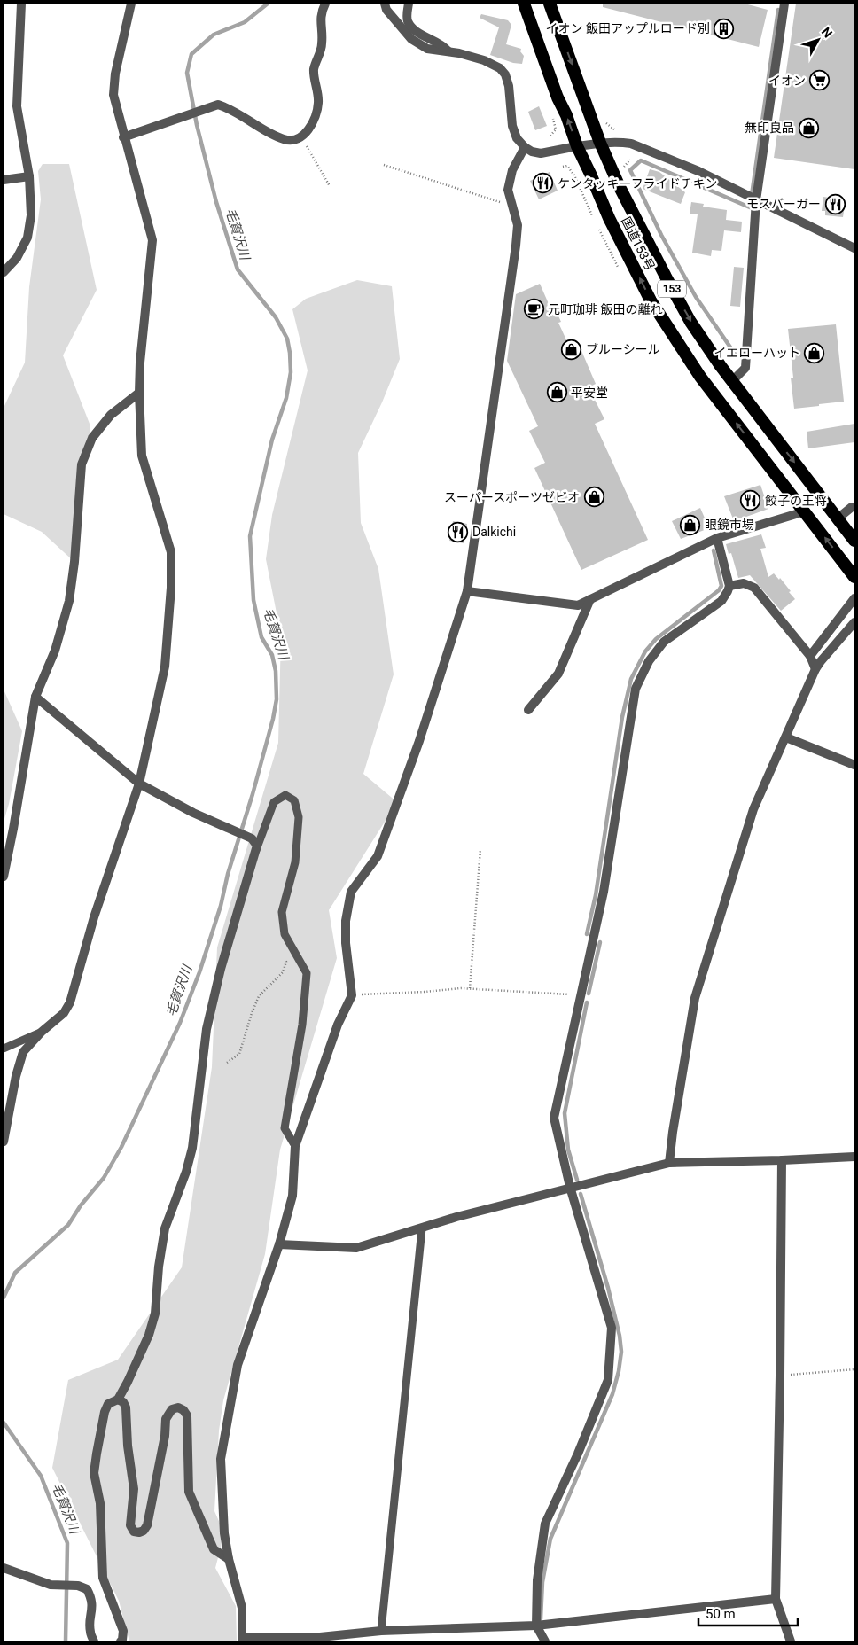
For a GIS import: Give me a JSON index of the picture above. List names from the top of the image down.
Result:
{
  "streets": {
    "highway": ["国道153号", "153"]
  },
  "water": ["毛賀沢川"],
  "places": {
    "building": ["イオン 飯田アップルロード別"],
    "supermarket": ["イオン"],
    "shop": [
      "無印良品",
      "ブルーシール",
      "イエローハット",
      "平安堂",
      "スーパースポーツゼビオ",
      "眼鏡市場"
    ],
    "restaurant": [
      "ケンタッキーフライドチキン",
      "モスバーガー",
      "餃子の王将",
      "Dalkichi"
    ],
    "cafe": ["元町珈琲 飯田の離れ"]
  },
  "scale_bar": "50 m",
  "north": "top right"
}
